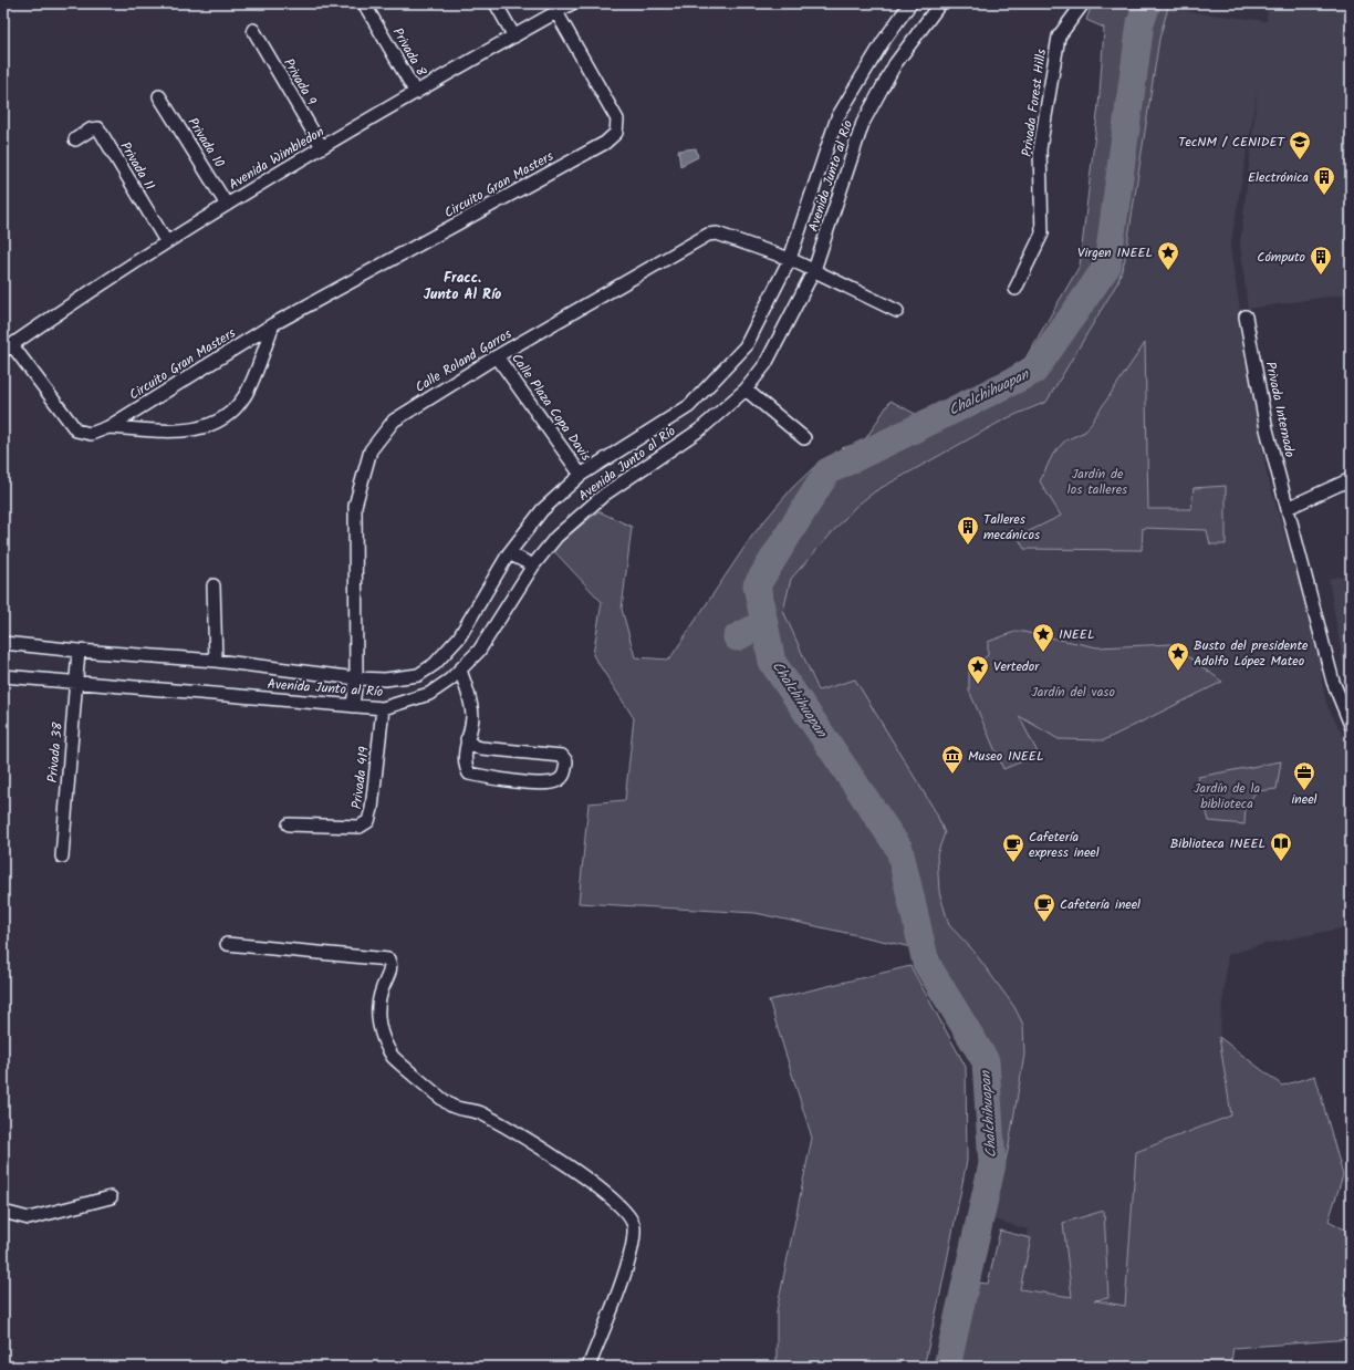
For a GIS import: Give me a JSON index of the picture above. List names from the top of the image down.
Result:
{
  "streets": {
    "street": [
      "Privada 8",
      "Privada 9",
      "Privada Forest Hills",
      "Privada 10",
      "Avenida Wimbledon",
      "Privada 11",
      "Avenida Junto al Río",
      "Circuito Gran Masters",
      "Calle Roland Garros",
      "Calle Plaza Copa Davis",
      "Privada Internado",
      "Privada 38",
      "Privada 419"
    ]
  },
  "crossings": [
    ["Privada 8", "Avenida Wimbledon"],
    ["Privada 9", "Avenida Wimbledon"],
    ["Privada 10", "Avenida Wimbledon"],
    ["Avenida Wimbledon", "Privada 11"],
    ["Avenida Wimbledon", "Circuito Gran Masters"],
    ["Avenida Junto al Río", "Calle Roland Garros"],
    ["Avenida Junto al Río", "Calle Plaza Copa Davis"],
    ["Avenida Junto al Río", "Privada 38"],
    ["Avenida Junto al Río", "Privada 419"],
    ["Calle Roland Garros", "Calle Plaza Copa Davis"]
  ],
  "districts": ["Fracc. Junto Al Río"],
  "water": ["Chalchihuapan"],
  "parks": ["Jardín de los talleres", "Jardín del vaso", "Jardín de la biblioteca"],
  "places": {
    "school or university": ["TecNM / CENIDET"],
    "building": ["Electrónica", "Cómputo", "Talleres mecánicos"],
    "place": [
      "Virgen INEEL",
      "INEEL",
      "Busto del presidente Adolfo López Mateo",
      "Vertedor"
    ],
    "museum": ["Museo INEEL"],
    "office": ["ineel"],
    "library": ["Biblioteca INEEL"],
    "cafe": ["Cafetería express ineel", "Cafetería ineel"]
  }
}
